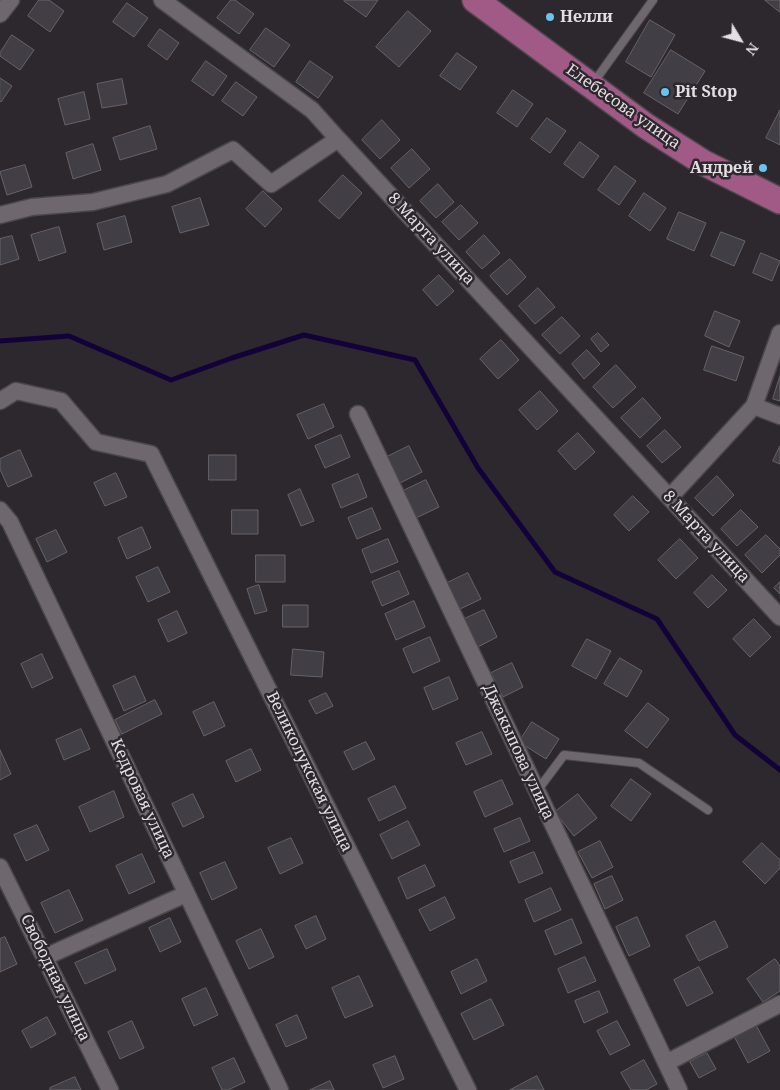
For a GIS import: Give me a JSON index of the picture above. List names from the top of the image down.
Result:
{
  "streets": {
    "main road": ["Елебесова улица"],
    "street": [
      "8 Марта улица",
      "Джакыпова улица",
      "Великолукская улица",
      "Кедровая улица",
      "Свободная улица"
    ]
  },
  "places": ["Нелли", "Pit Stop", "Андрей"],
  "north": "bottom right"
}
